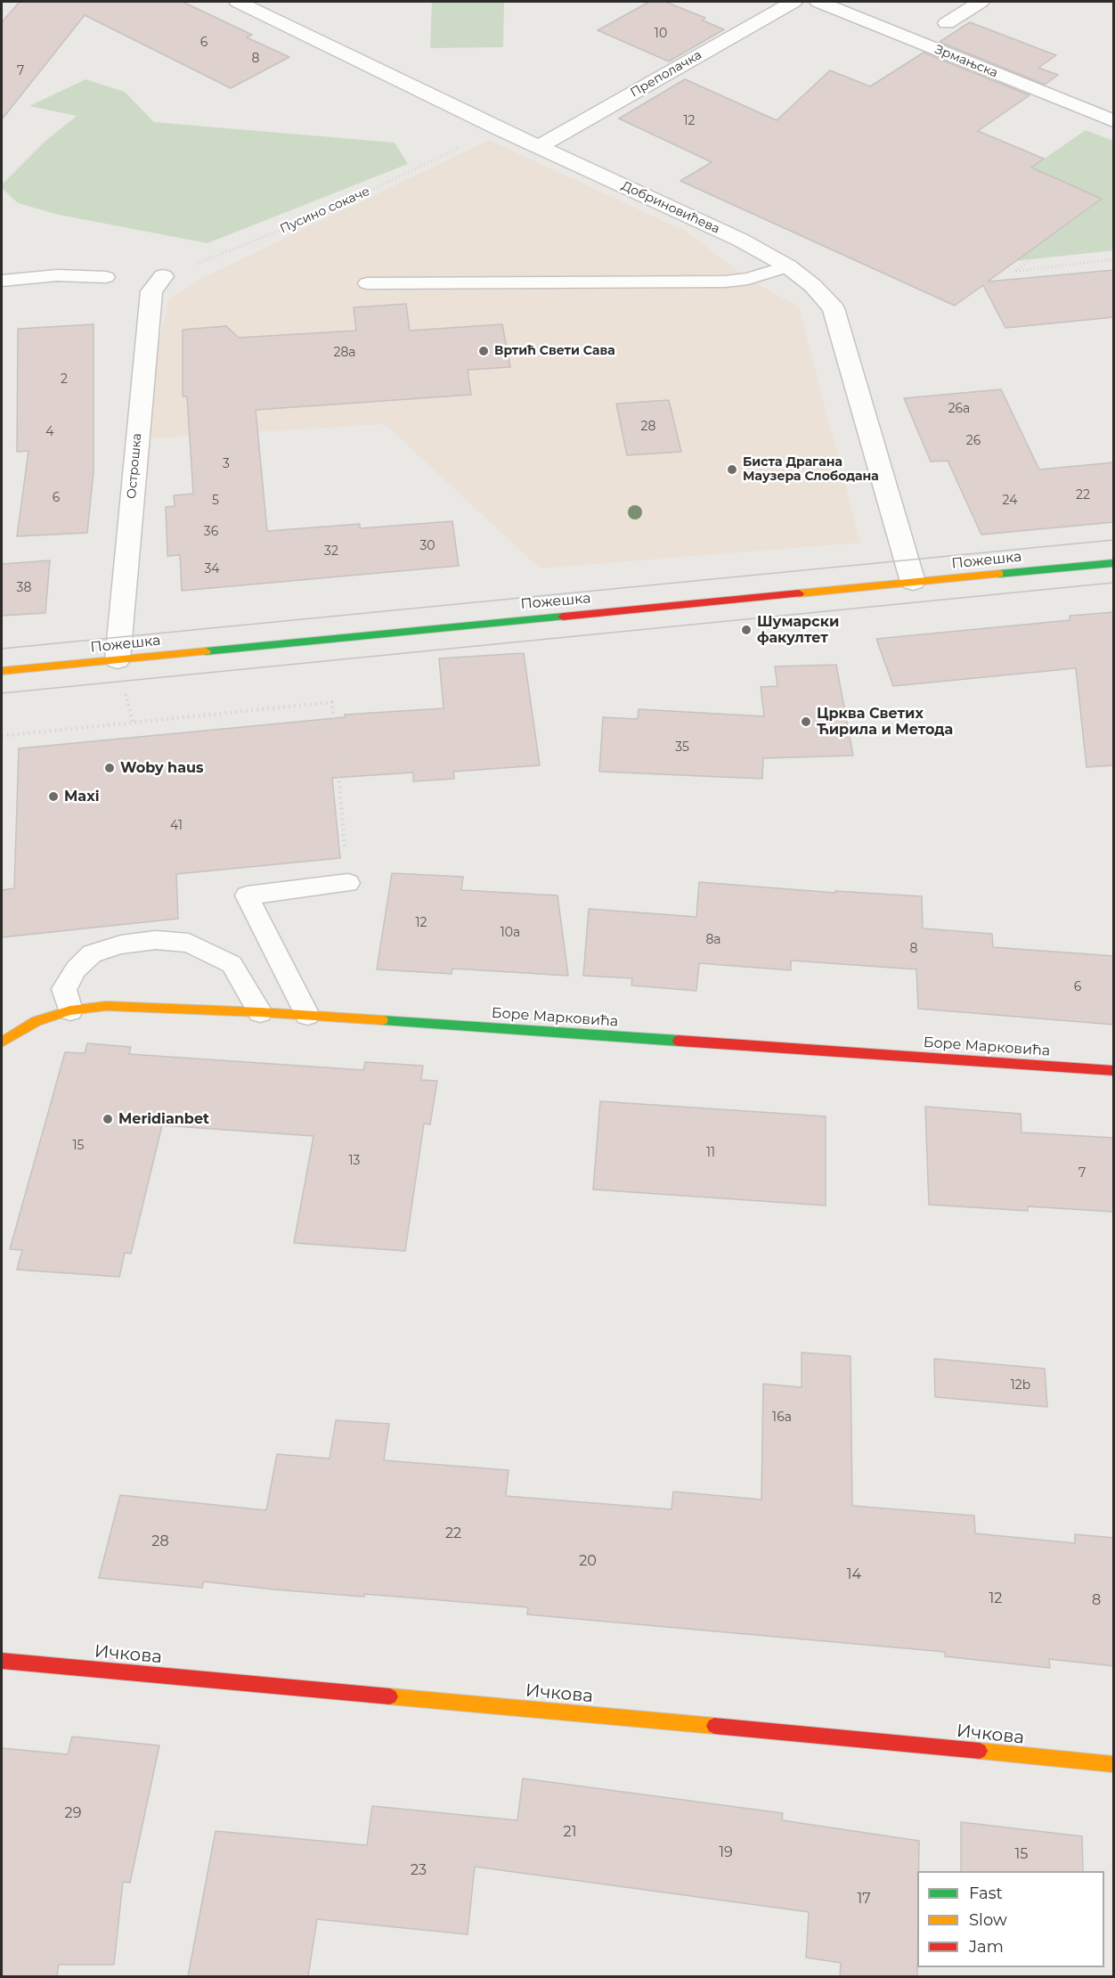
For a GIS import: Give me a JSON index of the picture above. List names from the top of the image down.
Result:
{
  "streets": {
    "street": [
      "Зрмањска",
      "Преполачка",
      "Добриновићева",
      "Острошка",
      "Пожешка",
      "Боре Марковића",
      "Ичкова"
    ],
    "path": ["Пусино сокаче"]
  },
  "crossings": [
    ["Преполачка", "Добриновићева"],
    ["Добриновићева", "Пожешка"],
    ["Пусино сокаче", "Острошка"],
    ["Острошка", "Пожешка"]
  ],
  "places": [
    "Вртић Свети Сава",
    "Биста Драгана Маузера Слободана",
    "Шумарски факултет",
    "Црква Светих Ћирила и Метода",
    "Woby haus",
    "Maxi",
    "Meridianbet"
  ],
  "house_numbers": [
    "10",
    "6",
    "8",
    "7",
    "12",
    "28a",
    "2",
    "26a",
    "28",
    "4",
    "26",
    "3",
    "22",
    "6",
    "5",
    "24",
    "36",
    "30",
    "32",
    "34",
    "38",
    "35",
    "41",
    "12",
    "10a",
    "8a",
    "8",
    "6",
    "15",
    "11",
    "13",
    "7",
    "12b",
    "16a",
    "22",
    "28",
    "20",
    "14",
    "12",
    "8",
    "29",
    "21",
    "19",
    "15",
    "23",
    "17"
  ],
  "legend": ["Fast", "Slow", "Jam"]
}
